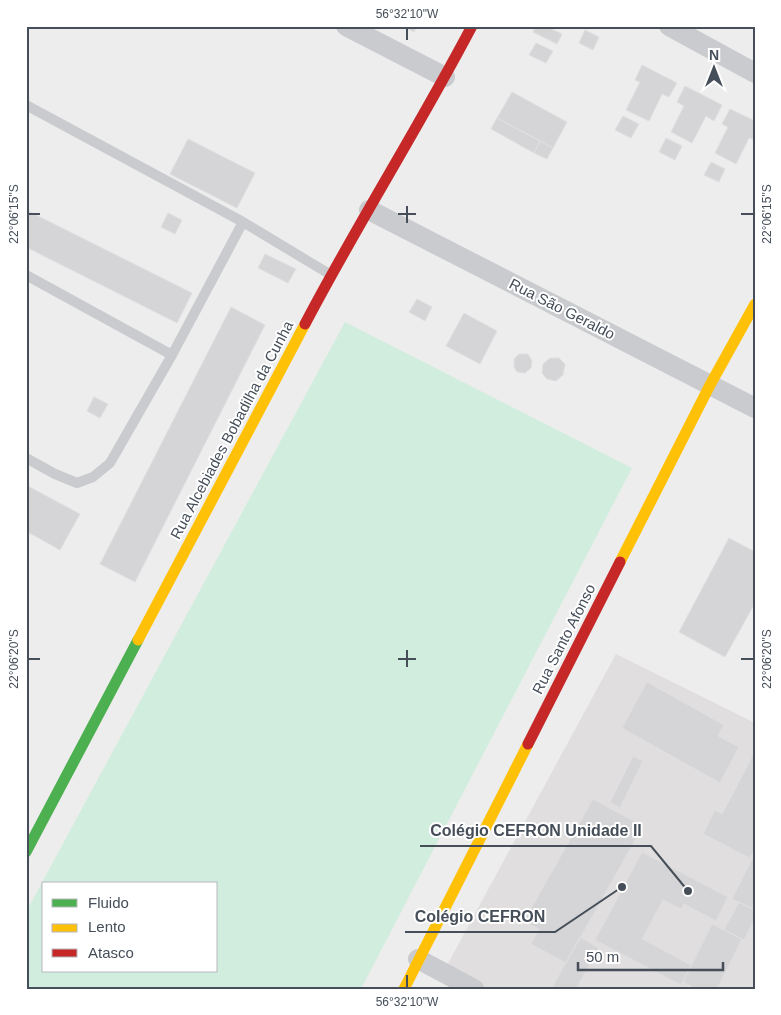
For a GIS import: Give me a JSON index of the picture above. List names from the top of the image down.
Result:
{
  "streets": {
    "street": ["Rua São Geraldo", "Rua Alcebiades Bobadilha da Cunha", "Rua Santo Afonso"]
  },
  "crossings": [
    ["Rua São Geraldo", "Rua Alcebiades Bobadilha da Cunha"],
    ["Rua São Geraldo", "Rua Santo Afonso"]
  ],
  "places": ["Colégio CEFRON", "Colégio CEFRON Unidade II"],
  "legend": ["Fluido", "Lento", "Atasco"],
  "scale_bar": "50 m",
  "north": "top",
  "coordinates": ["56°32'10\"W", "22°06'15\"S", "22°06'20\"S"]
}
